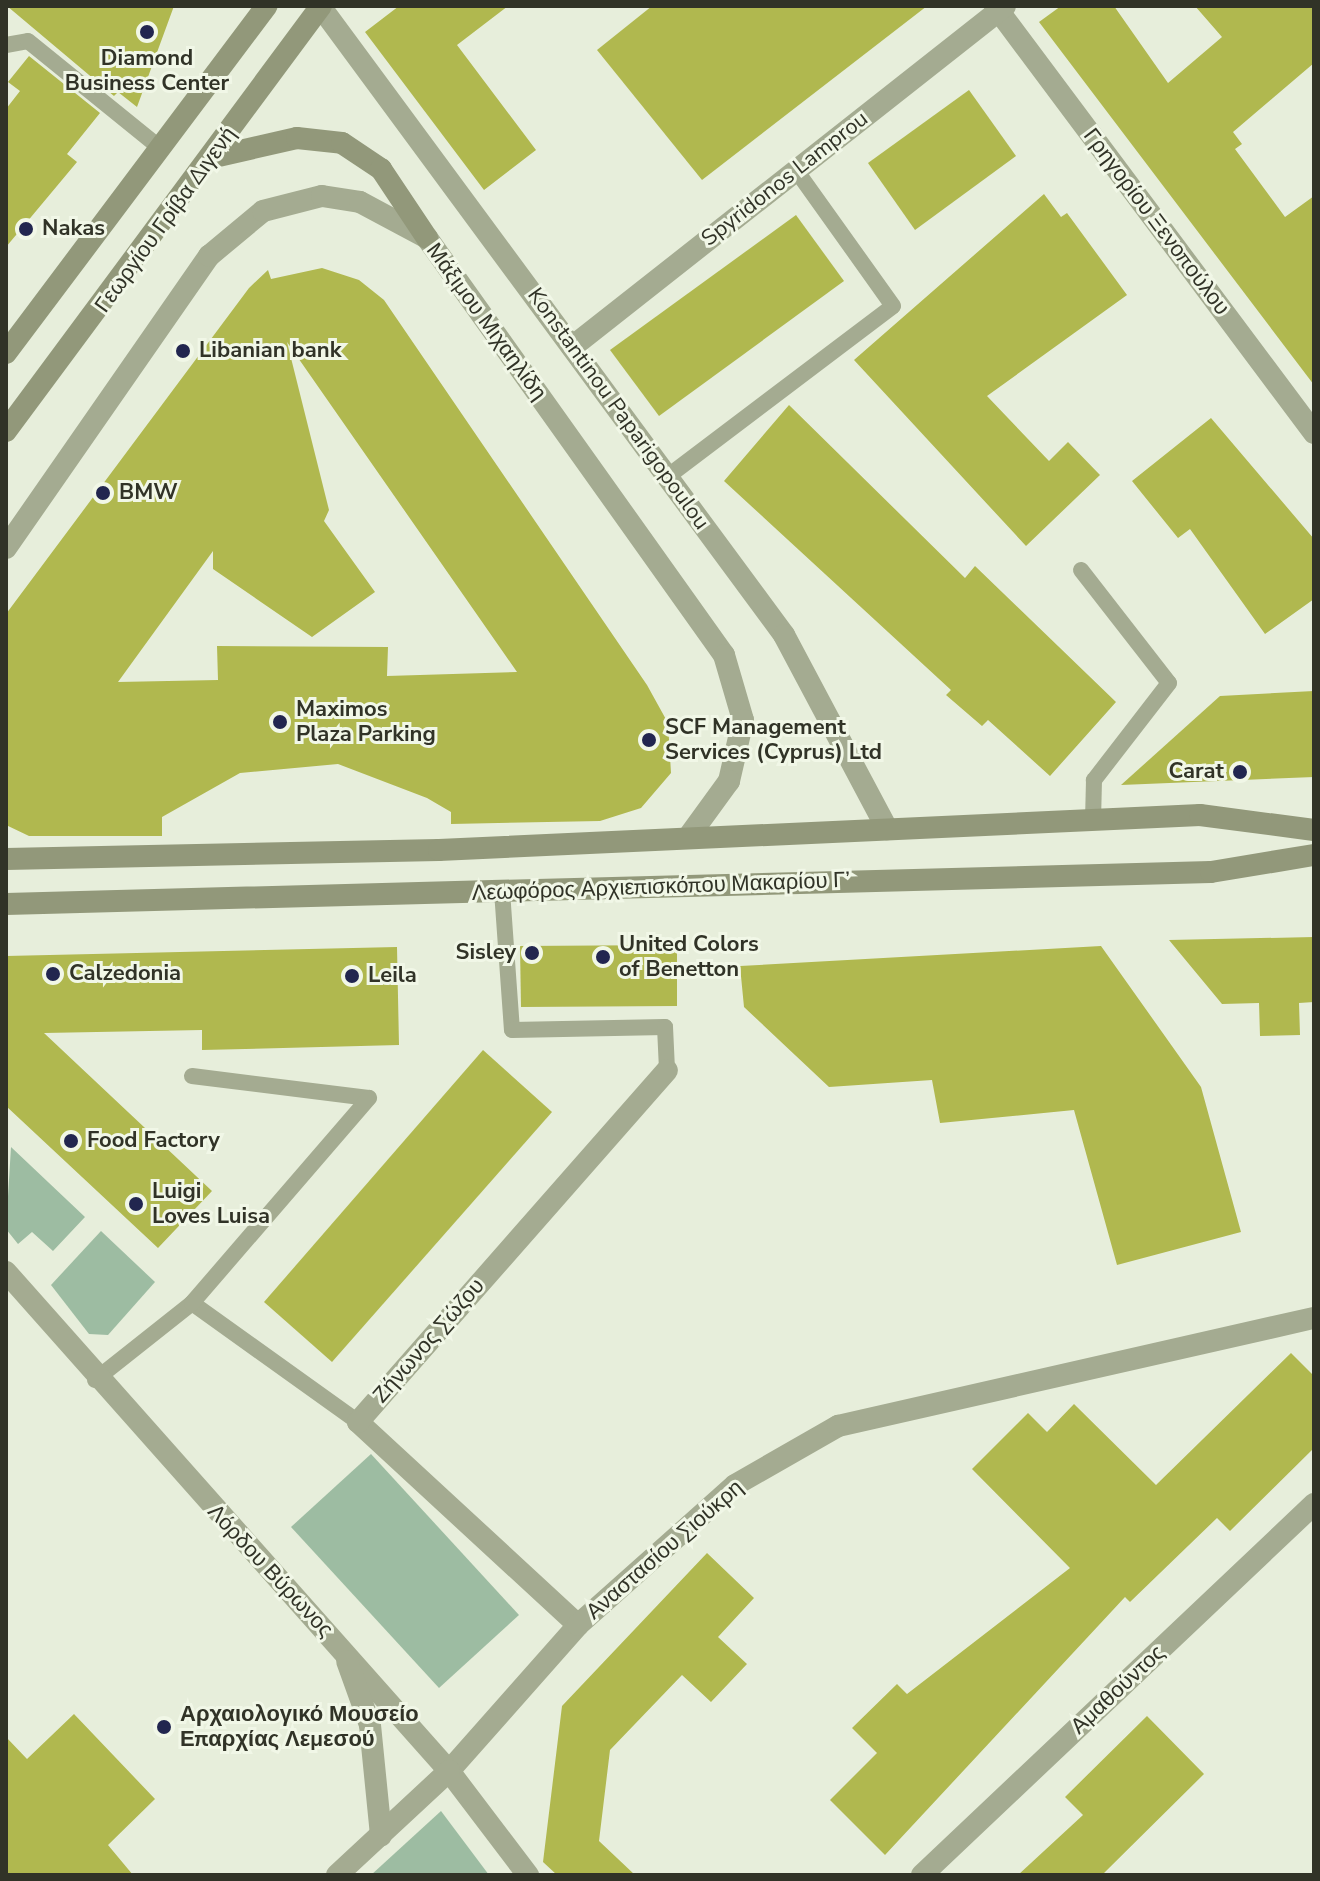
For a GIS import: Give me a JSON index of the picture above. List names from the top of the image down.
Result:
{
  "streets": {
    "main road": ["Γεωργίου Γρίβα Διγενή", "Λεωφόρος Αρχιεπισκόπου Μακαρίου Γ’"],
    "street": [
      "Spyridonos Lamprou",
      "Γρηγορίου Ξενοπούλου",
      "Μάξιμου Μιχαηλίδη",
      "Konstantinou Paparigopoulou",
      "Ζήνωνος Σώζου",
      "Αναστασίου Σιούκρη",
      "Λόρδου Βύρωνος",
      "Αμαθούντος"
    ]
  },
  "crossings": [
    ["Spyridonos Lamprou", "Γρηγορίου Ξενοπούλου"],
    ["Spyridonos Lamprou", "Konstantinou Paparigopoulou"],
    ["Γεωργίου Γρίβα Διγενή", "Konstantinou Paparigopoulou"],
    ["Μάξιμου Μιχαηλίδη", "Λεωφόρος Αρχιεπισκόπου Μακαρίου Γ’"],
    ["Konstantinou Paparigopoulou", "Λεωφόρος Αρχιεπισκόπου Μακαρίου Γ’"],
    ["Ζήνωνος Σώζου", "Αναστασίου Σιούκρη"],
    ["Αναστασίου Σιούκρη", "Λόρδου Βύρωνος"]
  ],
  "places": [
    "Diamond Business Center",
    "Nakas",
    "Libanian bank",
    "BMW",
    "Maximos Plaza Parking",
    "SCF Management Services (Cyprus) Ltd",
    "Carat",
    "Sisley",
    "United Colors of Benetton",
    "Calzedonia",
    "Leila",
    "Food Factory",
    "Luigi Loves Luisa",
    "Αρχαιολογικό Μουσείο Επαρχίας Λεμεσού"
  ]
}
